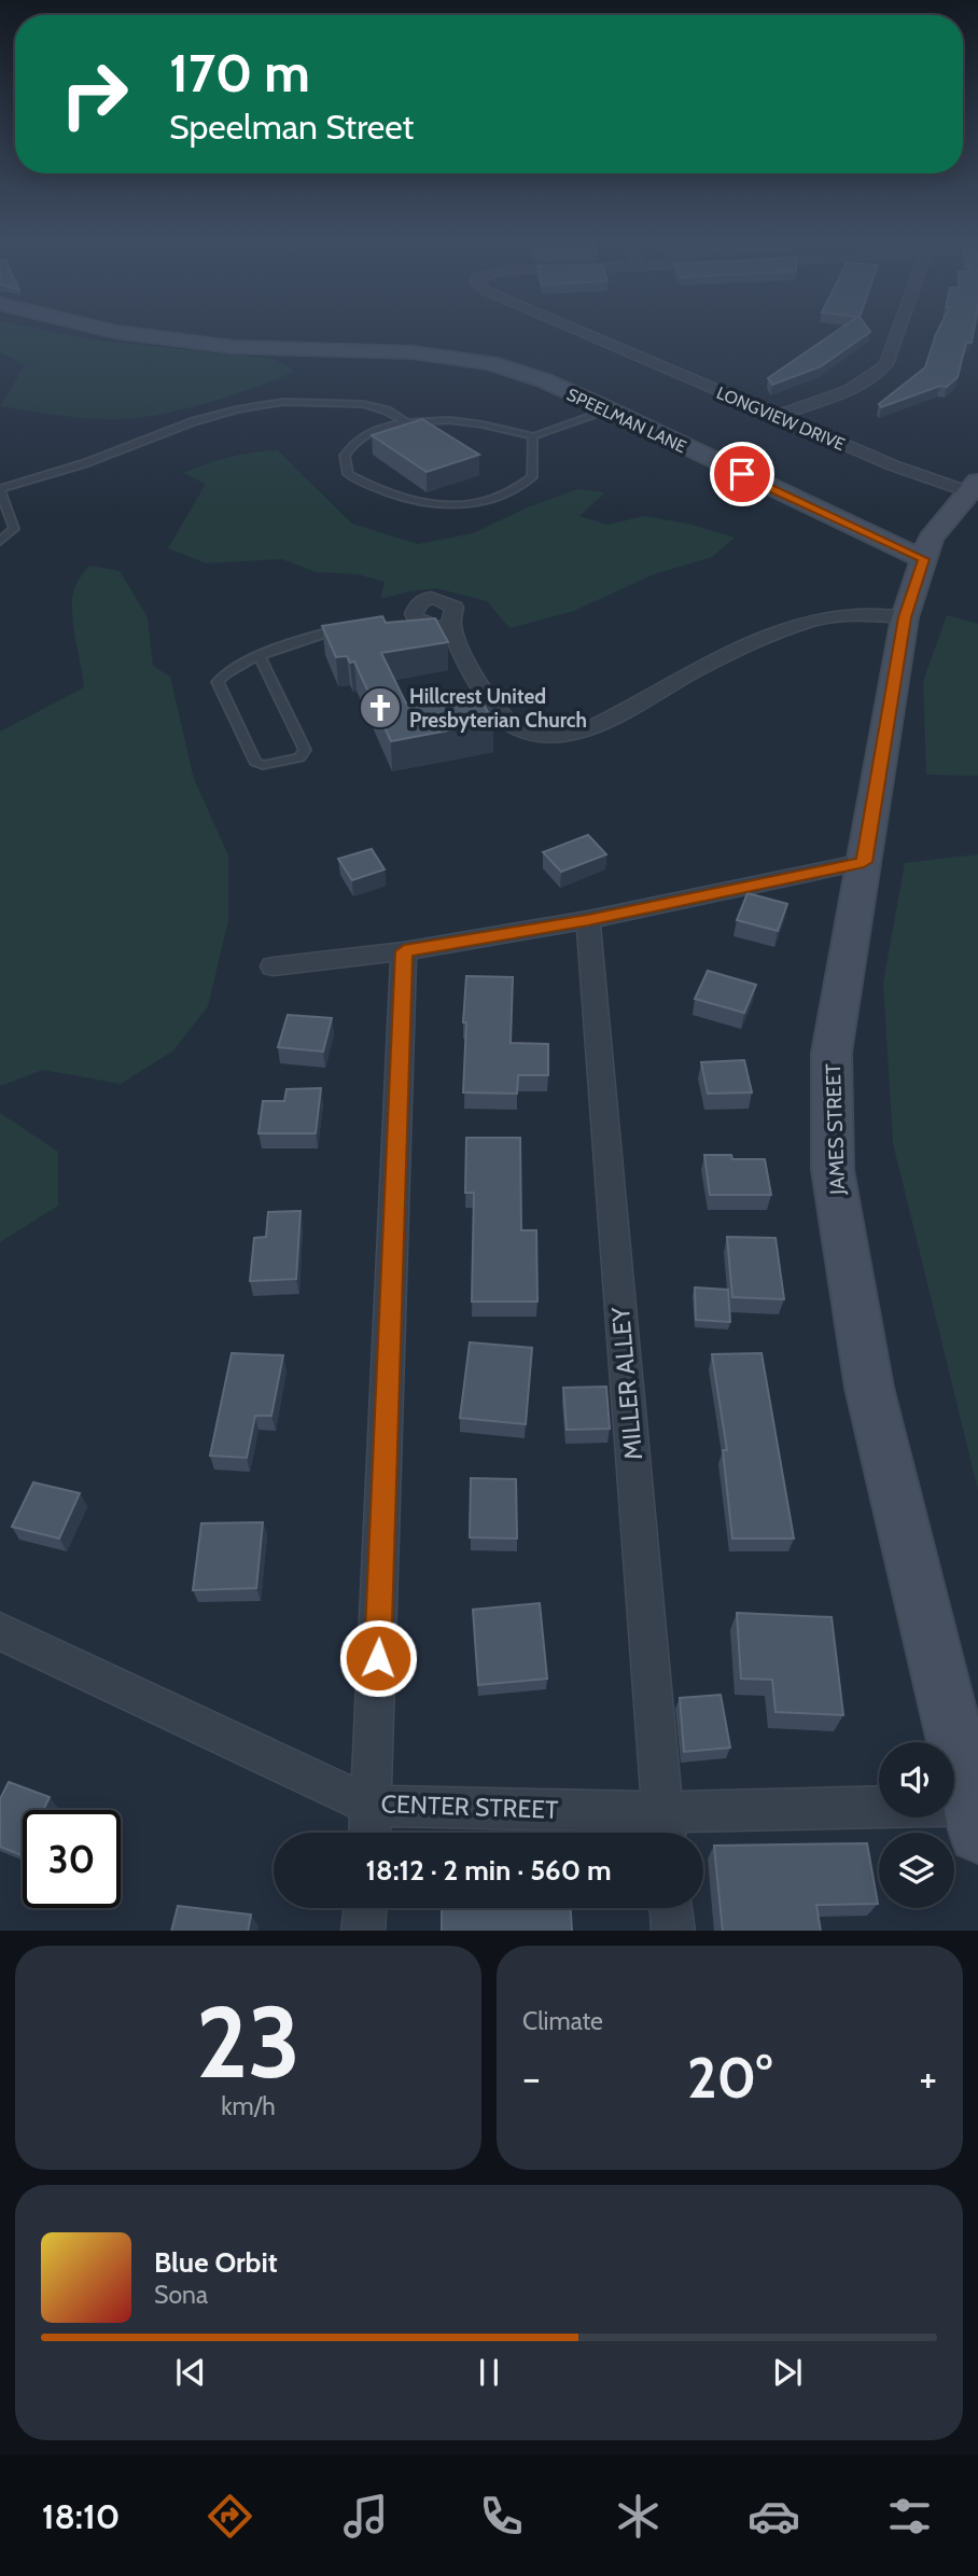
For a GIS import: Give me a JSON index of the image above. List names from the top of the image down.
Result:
{
  "streets": {
    "street": [
      "LONGVIEW DRIVE",
      "SPEELMAN LANE",
      "JAMES STREET",
      "MILLER ALLEY",
      "CENTER STREET"
    ]
  },
  "crossings": [
    ["LONGVIEW DRIVE", "JAMES STREET"],
    ["SPEELMAN LANE", "JAMES STREET"],
    ["JAMES STREET", "CENTER STREET"],
    ["MILLER ALLEY", "CENTER STREET"]
  ],
  "places": {
    "church": ["Hillcrest United Presbyterian Church"]
  },
  "page": {
    "turn": ["170 m", "Speelman Street"],
    "limit": "30",
    "trip": "18:12 · 2 min · 560 m",
    "tile": [
      ["23", "km/h"],
      "Climate"
    ],
    "heat": ["−", "20°", "+"],
    "song": ["Blue Orbit", "Sona"],
    "tabs": "18:10"
  }
}
